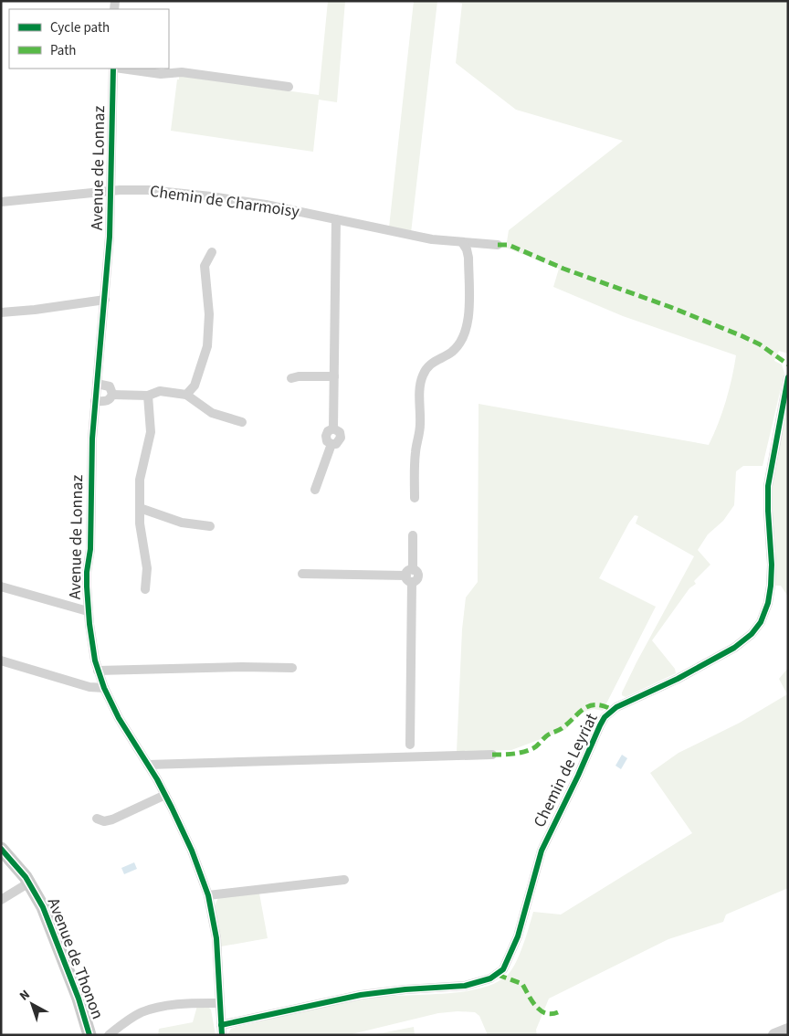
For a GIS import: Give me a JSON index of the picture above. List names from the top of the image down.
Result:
{
  "streets": {
    "main road": ["Avenue de Thonon"],
    "street": ["Avenue de Lonnaz", "Chemin de Charmoisy", "Chemin de Leyriat"]
  },
  "crossings": [
    ["Avenue de Lonnaz", "Chemin de Charmoisy"],
    ["Avenue de Lonnaz", "Chemin de Leyriat"]
  ],
  "legend": ["Cycle path", "Path"],
  "north": "top left"
}
